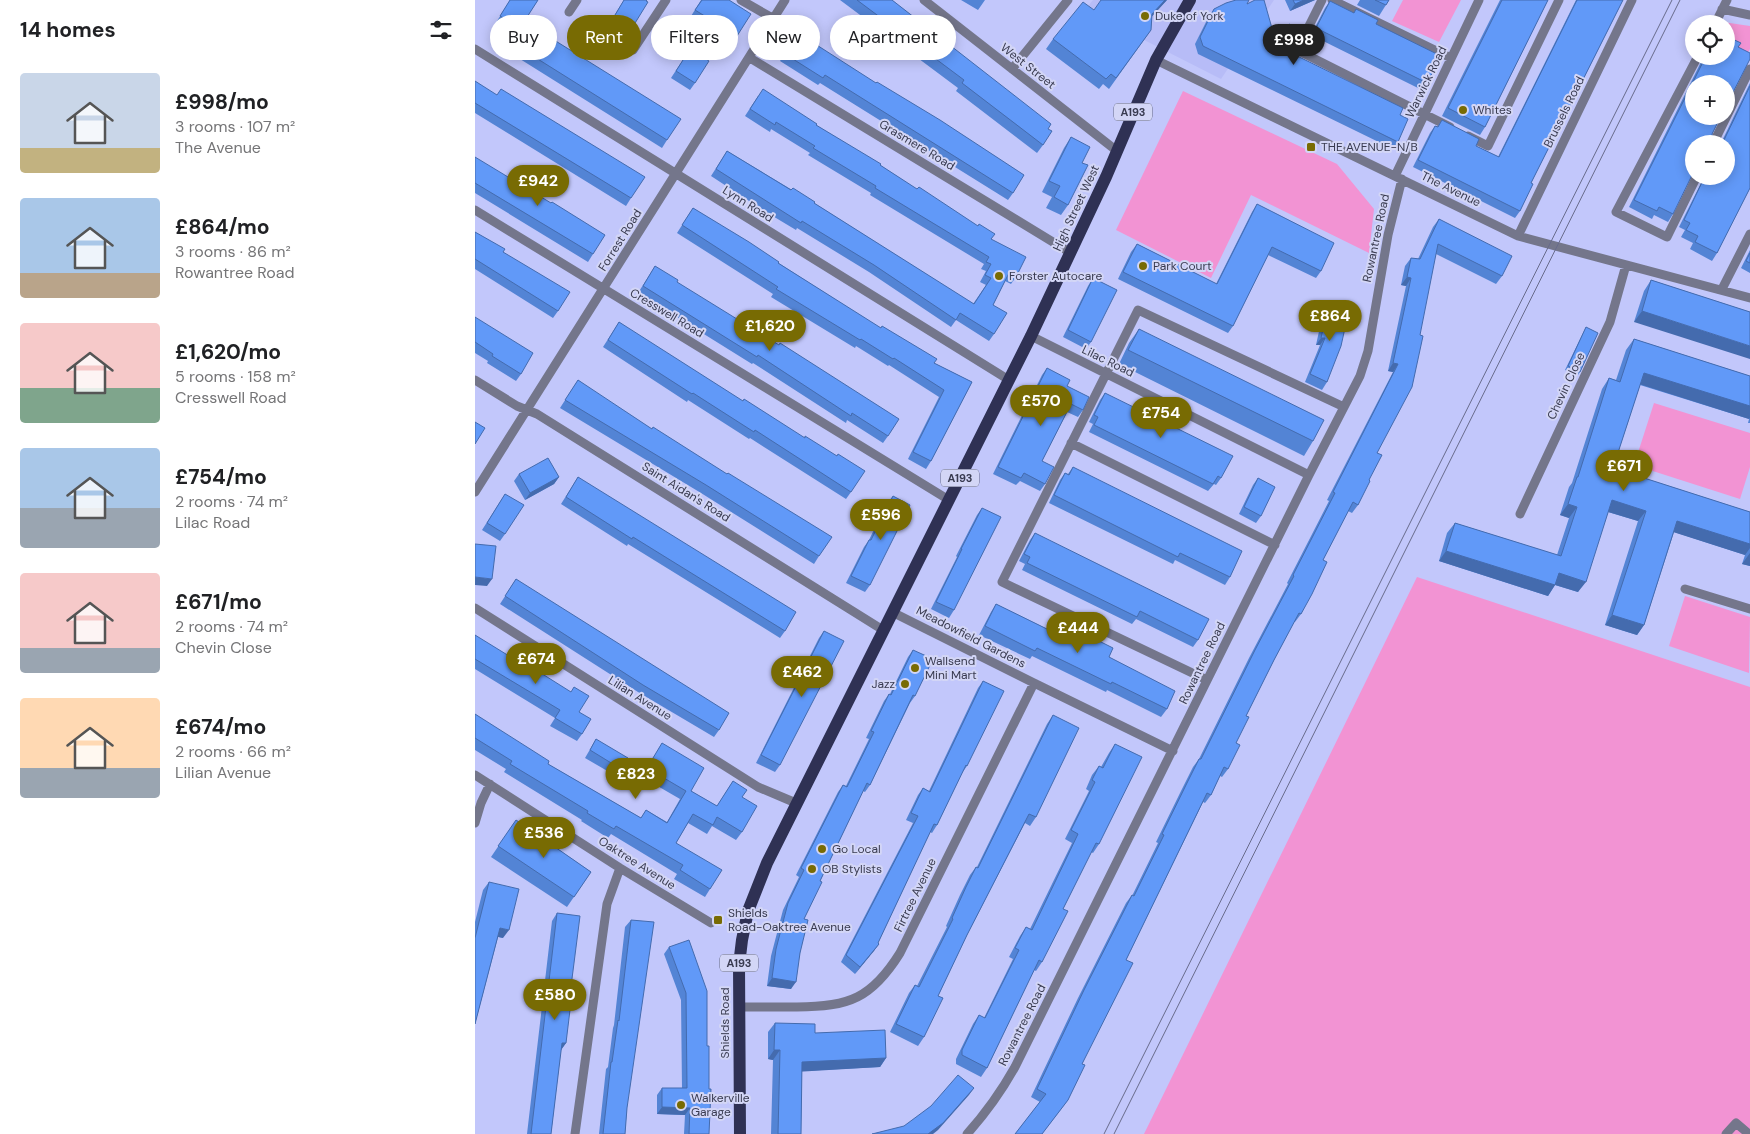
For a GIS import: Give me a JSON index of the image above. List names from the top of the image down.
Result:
{
  "streets": {
    "main road": ["A193", "High Street West", "Shields Road"],
    "street": [
      "West Street",
      "Warwick Road",
      "Brussels Road",
      "Grasmere Road",
      "The Avenue",
      "Lynn Road",
      "Rowantree Road",
      "Forrest Road",
      "Cresswell Road",
      "Lilac Road",
      "Chevin Close",
      "Saint Aidan's Road",
      "Meadowfield Gardens",
      "Lilian Avenue",
      "Oaktree Avenue",
      "Firtree Avenue"
    ]
  },
  "crossings": [
    ["West Street", "High Street West"],
    ["Warwick Road", "The Avenue"],
    ["Warwick Road", "Rowantree Road"],
    ["Brussels Road", "The Avenue"],
    ["Grasmere Road", "High Street West"],
    ["The Avenue", "High Street West"],
    ["The Avenue", "Rowantree Road"],
    ["The Avenue", "Chevin Close"],
    ["Lynn Road", "High Street West"],
    ["Lynn Road", "Forrest Road"],
    ["High Street West", "Cresswell Road"],
    ["High Street West", "Lilac Road"],
    ["High Street West", "Saint Aidan's Road"],
    ["High Street West", "Meadowfield Gardens"],
    ["High Street West", "Lilian Avenue"],
    ["High Street West", "Shields Road"],
    ["Rowantree Road", "Lilac Road"],
    ["Rowantree Road", "Meadowfield Gardens"],
    ["Forrest Road", "Cresswell Road"],
    ["Forrest Road", "Saint Aidan's Road"],
    ["Meadowfield Gardens", "Firtree Avenue"],
    ["Lilian Avenue", "Shields Road"],
    ["Firtree Avenue", "Shields Road"]
  ],
  "places": {
    "other": [
      "Duke of York",
      "Whites",
      "Park Court",
      "Forster Autocare",
      "Wallsend Mini Mart",
      "Jazz",
      "Go Local",
      "OB Stylists",
      "Walkerville Garage"
    ],
    "transit": ["THE AVENUE-N/B", "Shields Road-Oaktree Avenue"]
  },
  "page": {
    "heading": "14 homes",
    "map_buttons": ["+", "−"],
    "chip": [
      "Buy",
      "Rent",
      "Filters",
      "New",
      "Apartment"
    ],
    "price": [
      "£998",
      "£942",
      "£864",
      "£1,620",
      "£570",
      "£754",
      "£671",
      "£596",
      "£444",
      "£674",
      "£462",
      "£823",
      "£536",
      "£580"
    ],
    "list": [
      {
        "name": "£998/mo",
        "note": "3 rooms · 107 m² · The Avenue"
      },
      {
        "name": "£864/mo",
        "note": "3 rooms · 86 m² · Rowantree Road"
      },
      {
        "name": "£1,620/mo",
        "note": "5 rooms · 158 m² · Cresswell Road"
      },
      {
        "name": "£754/mo",
        "note": "2 rooms · 74 m² · Lilac Road"
      },
      {
        "name": "£671/mo",
        "note": "2 rooms · 74 m² · Chevin Close"
      },
      {
        "name": "£674/mo",
        "note": "2 rooms · 66 m² · Lilian Avenue"
      }
    ]
  }
}
